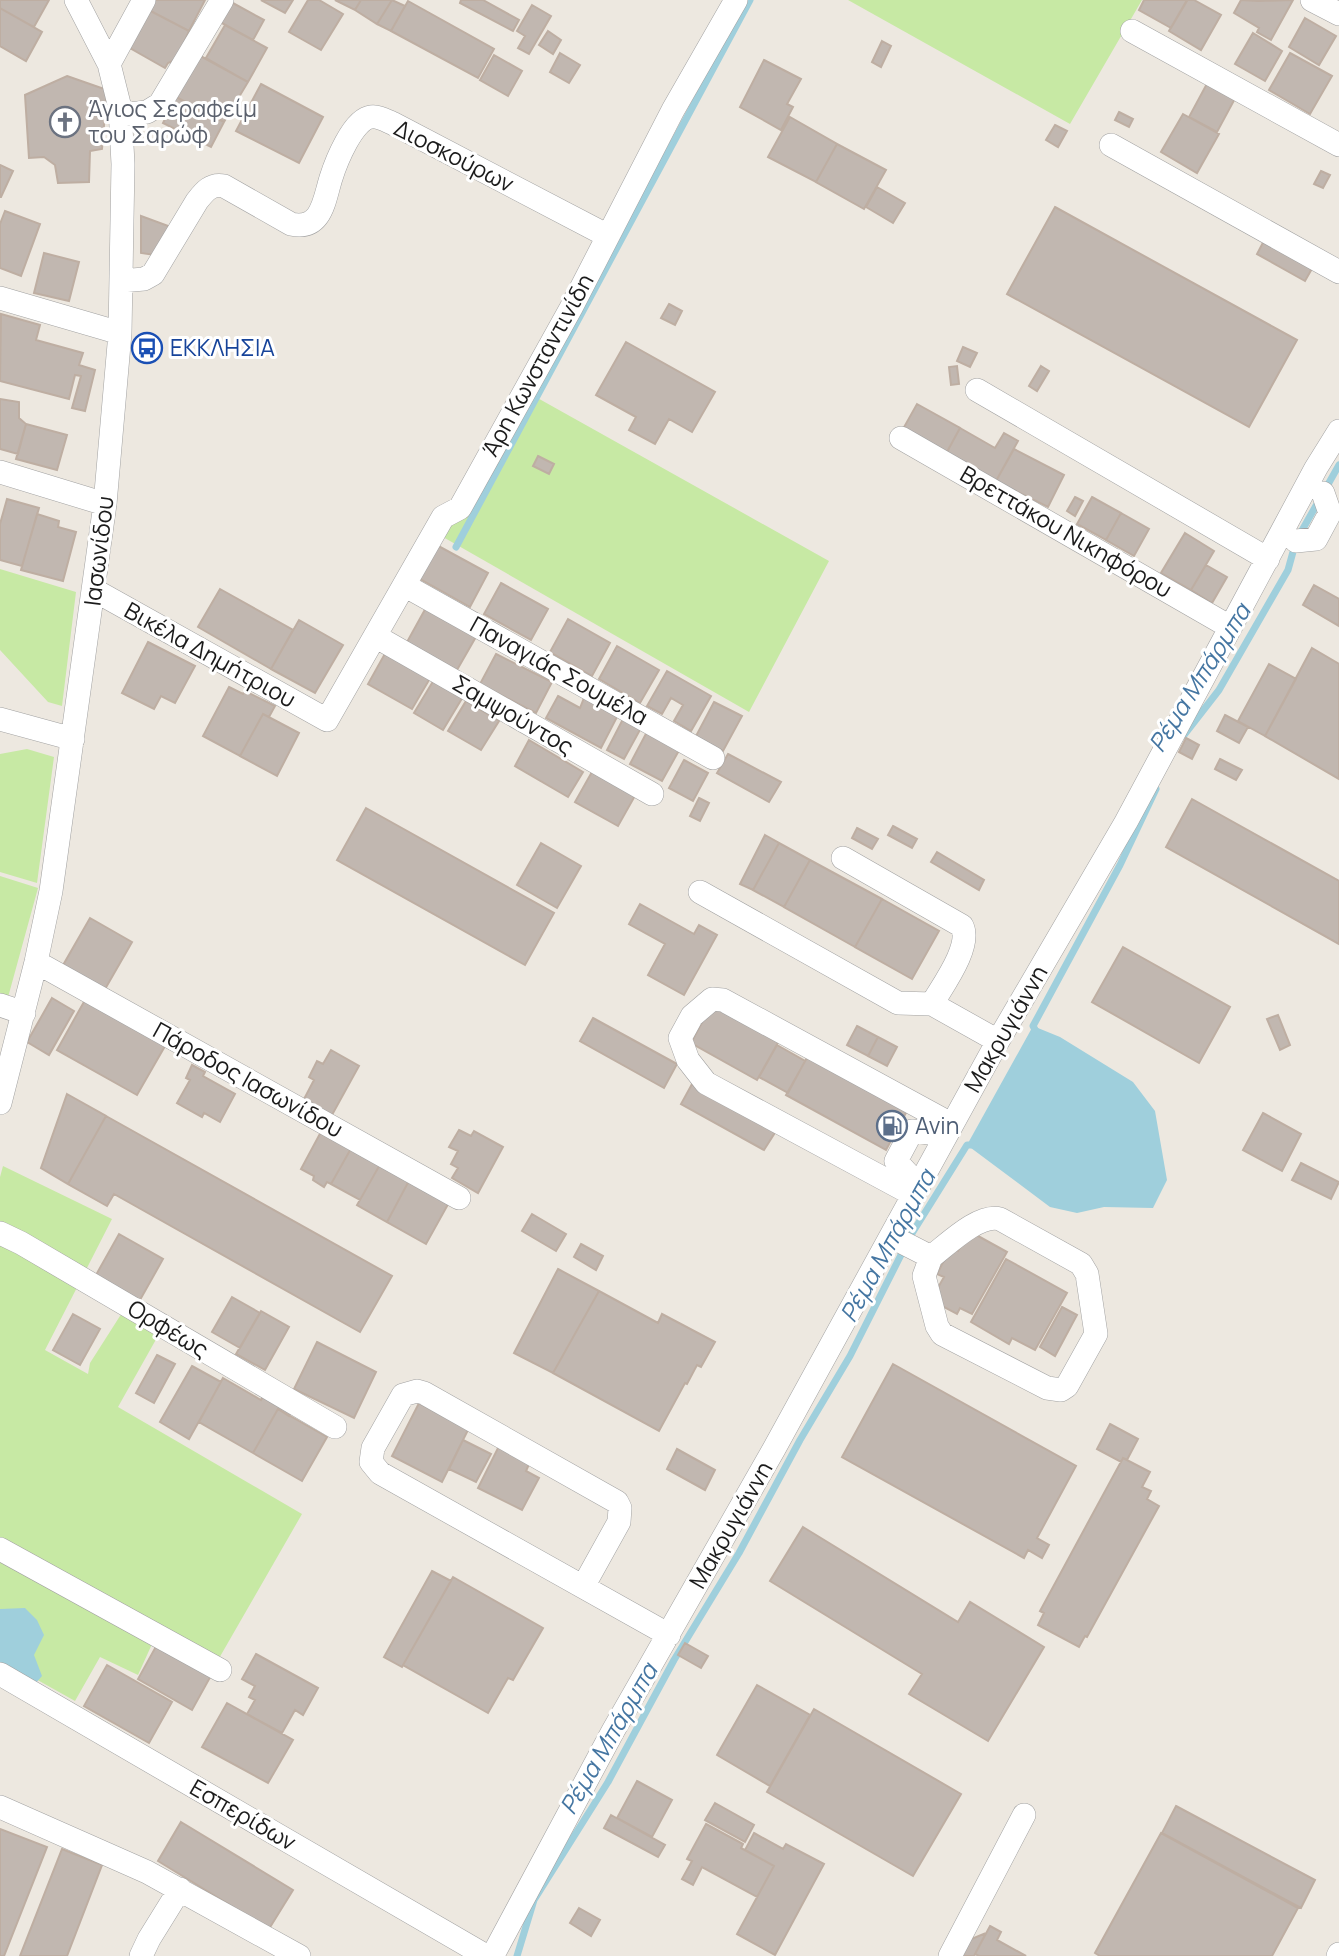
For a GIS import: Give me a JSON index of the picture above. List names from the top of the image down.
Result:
{
  "streets": {
    "street": [
      "Διοσκούρων",
      "Άρη Κωνσταντινίδη",
      "Βρεττάκου Νικηφόρου",
      "Ιασωνίδου",
      "Βικέλα Δημήτριου",
      "Παναγιάς Σουμέλα",
      "Σαμψούντος",
      "Μακρυγιάννη",
      "Πάροδος Ιασωνίδου",
      "Ορφέως",
      "Εσπερίδων"
    ]
  },
  "crossings": [
    ["Διοσκούρων", "Άρη Κωνσταντινίδη"],
    ["Διοσκούρων", "Ιασωνίδου"],
    ["Άρη Κωνσταντινίδη", "Βικέλα Δημήτριου"],
    ["Άρη Κωνσταντινίδη", "Παναγιάς Σουμέλα"],
    ["Άρη Κωνσταντινίδη", "Σαμψούντος"],
    ["Βρεττάκου Νικηφόρου", "Μακρυγιάννη"],
    ["Ιασωνίδου", "Βικέλα Δημήτριου"],
    ["Ιασωνίδου", "Πάροδος Ιασωνίδου"],
    ["Μακρυγιάννη", "Εσπερίδων"]
  ],
  "water": ["Ρέμα Μπάρμπα"],
  "places": {
    "church": ["Άγιος Σεραφείμ του Σαρώφ"],
    "bus stop": ["ΕΚΚΛΗΣΙΑ"],
    "fuel station": ["Avin"]
  }
}
